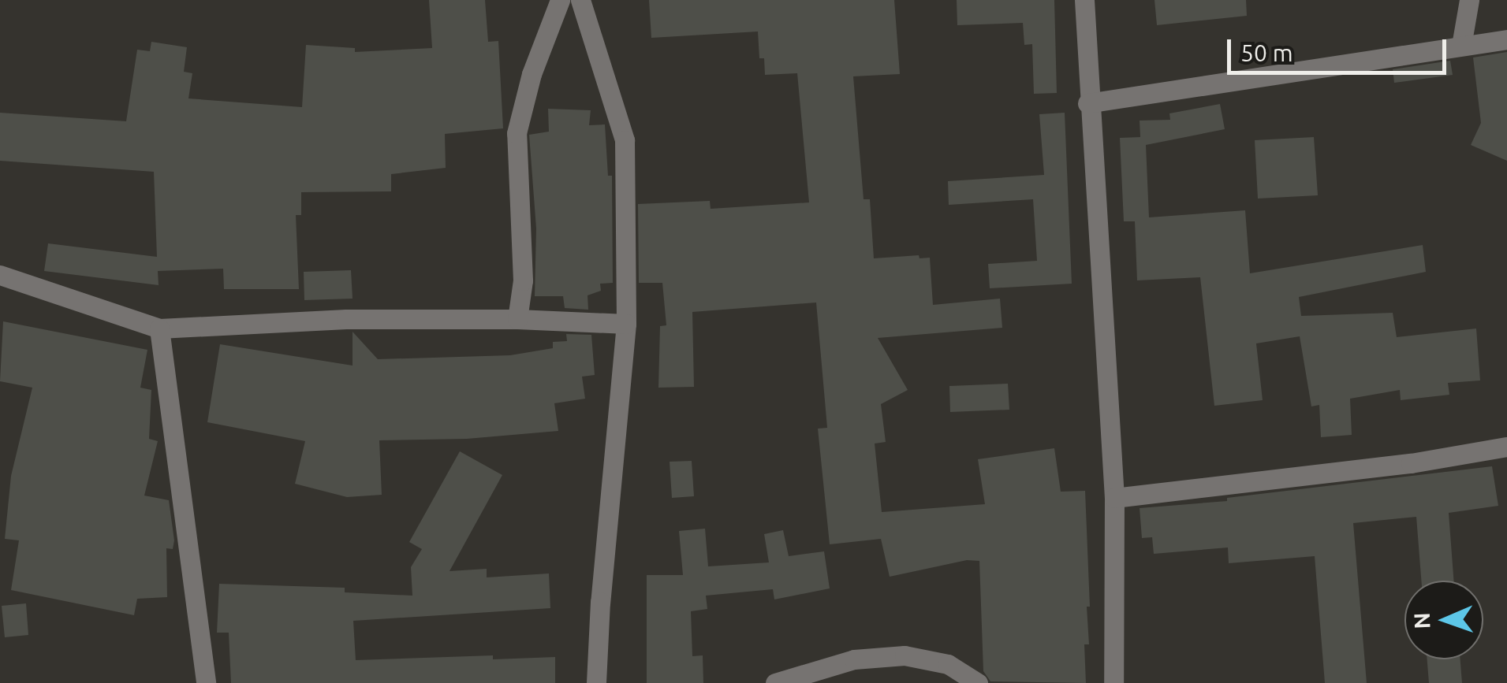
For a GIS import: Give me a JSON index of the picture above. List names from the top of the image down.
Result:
{
  "scale_bar": "50 m",
  "north": "left"
}
